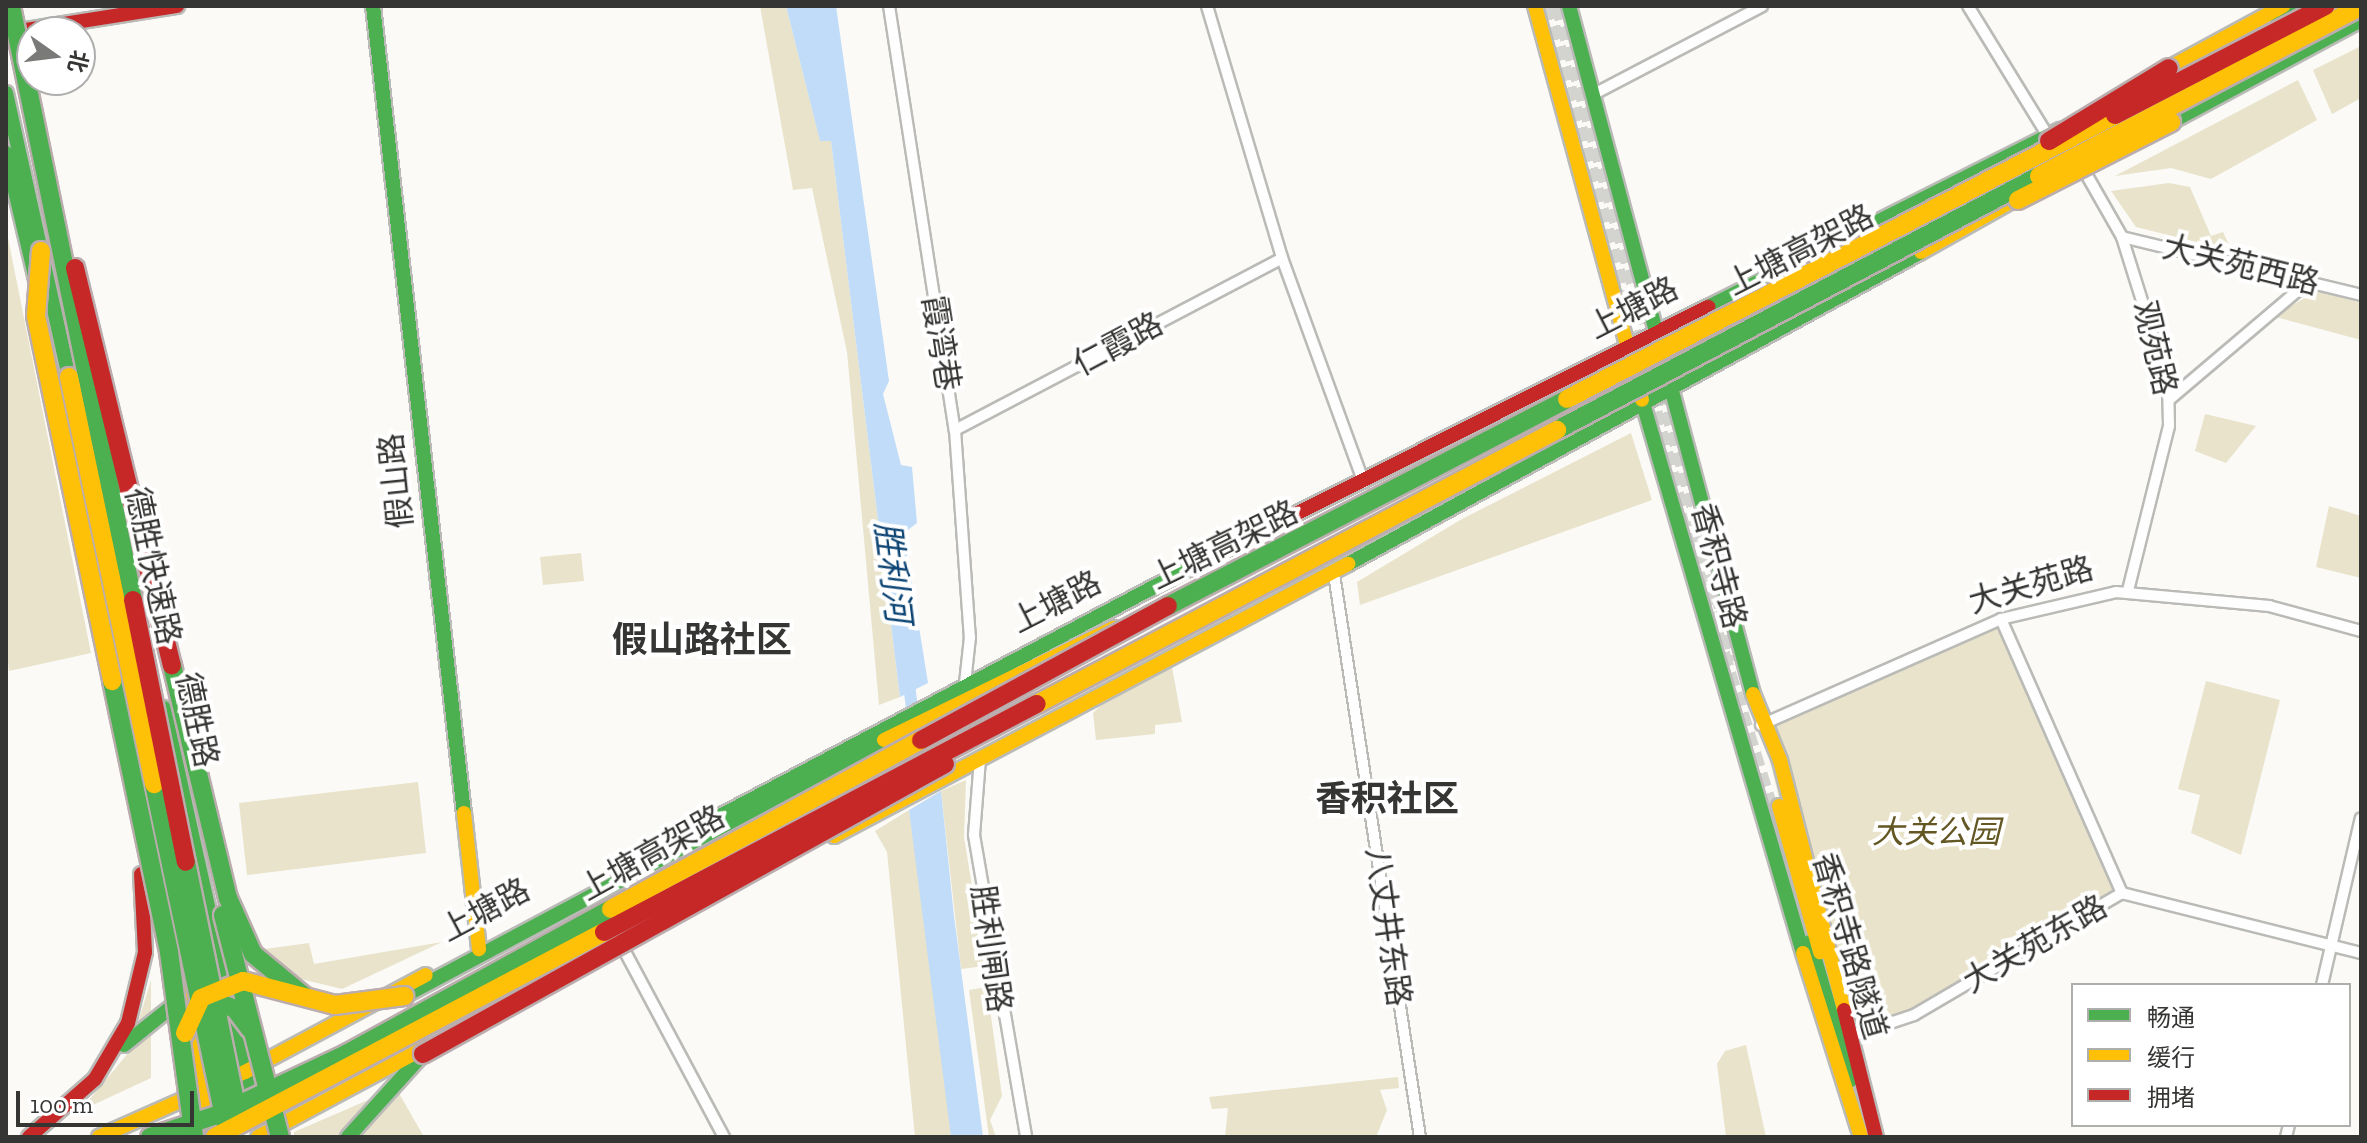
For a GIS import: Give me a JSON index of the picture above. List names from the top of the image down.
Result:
{
  "streets": {
    "main road": [
      "上塘高架路",
      "上塘路",
      "假山路",
      "德胜快速路",
      "香积寺路",
      "大关苑路",
      "德胜路",
      "香积寺路隧道"
    ],
    "street": [
      "大关苑西路",
      "霞湾巷",
      "仁霞路",
      "观苑路",
      "八丈井东路",
      "大关苑东路",
      "胜利闸路"
    ]
  },
  "crossings": [
    ["上塘高架路", "德胜路"],
    ["大关苑西路", "观苑路"],
    ["上塘路", "霞湾巷"],
    ["上塘路", "假山路"],
    ["上塘路", "香积寺路"],
    ["上塘路", "德胜路"],
    ["霞湾巷", "仁霞路"],
    ["观苑路", "大关苑路"],
    ["香积寺路", "大关苑路"],
    ["香积寺路", "大关苑东路"],
    ["香积寺路", "香积寺路隧道"]
  ],
  "districts": ["假山路社区", "香积社区"],
  "water": ["胜利河"],
  "parks": ["大关公园"],
  "legend": ["畅通", "缓行", "拥堵"],
  "scale_bar": "100 m",
  "north": "right"
}
